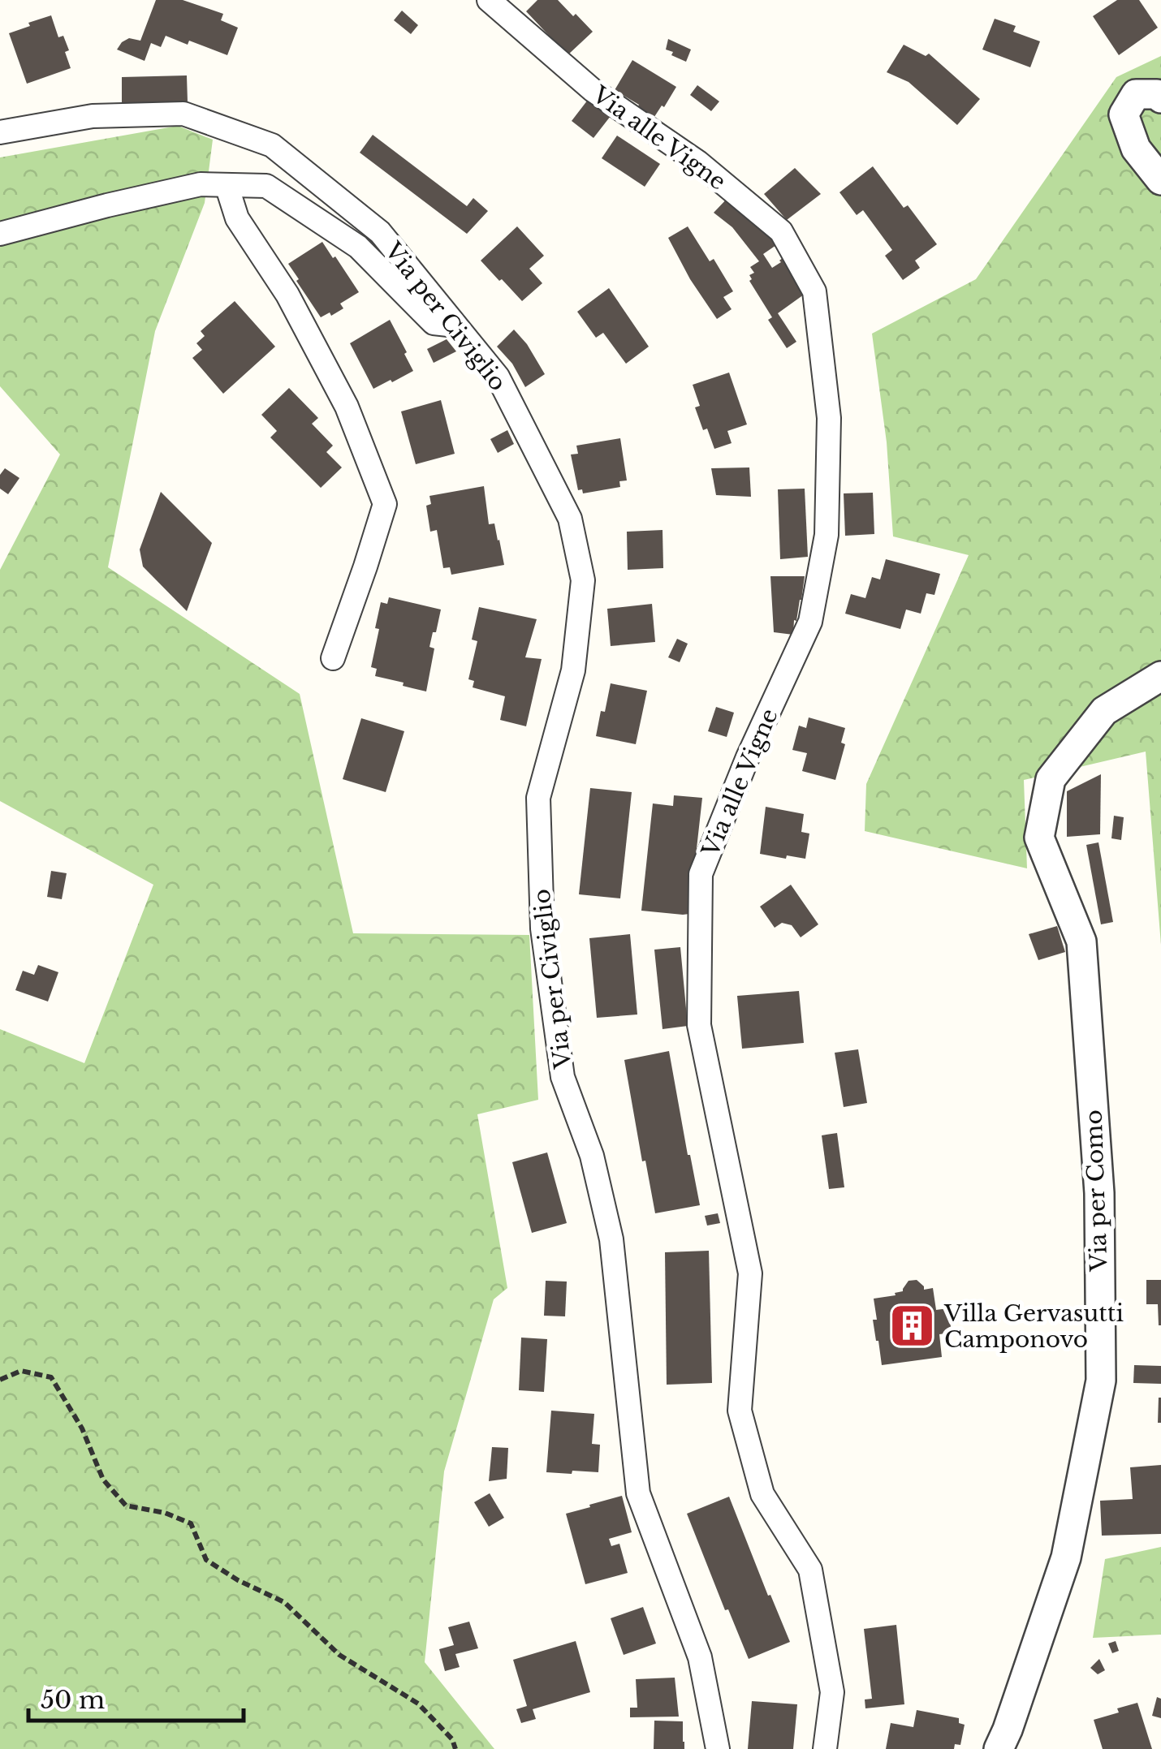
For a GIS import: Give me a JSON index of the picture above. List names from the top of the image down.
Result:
{
  "streets": {
    "street": ["Via alle Vigne", "Via per Civiglio", "Via per Como"]
  },
  "places": {
    "building": ["Villa Gervasutti Camponovo"]
  },
  "scale_bar": "50 m"
}
